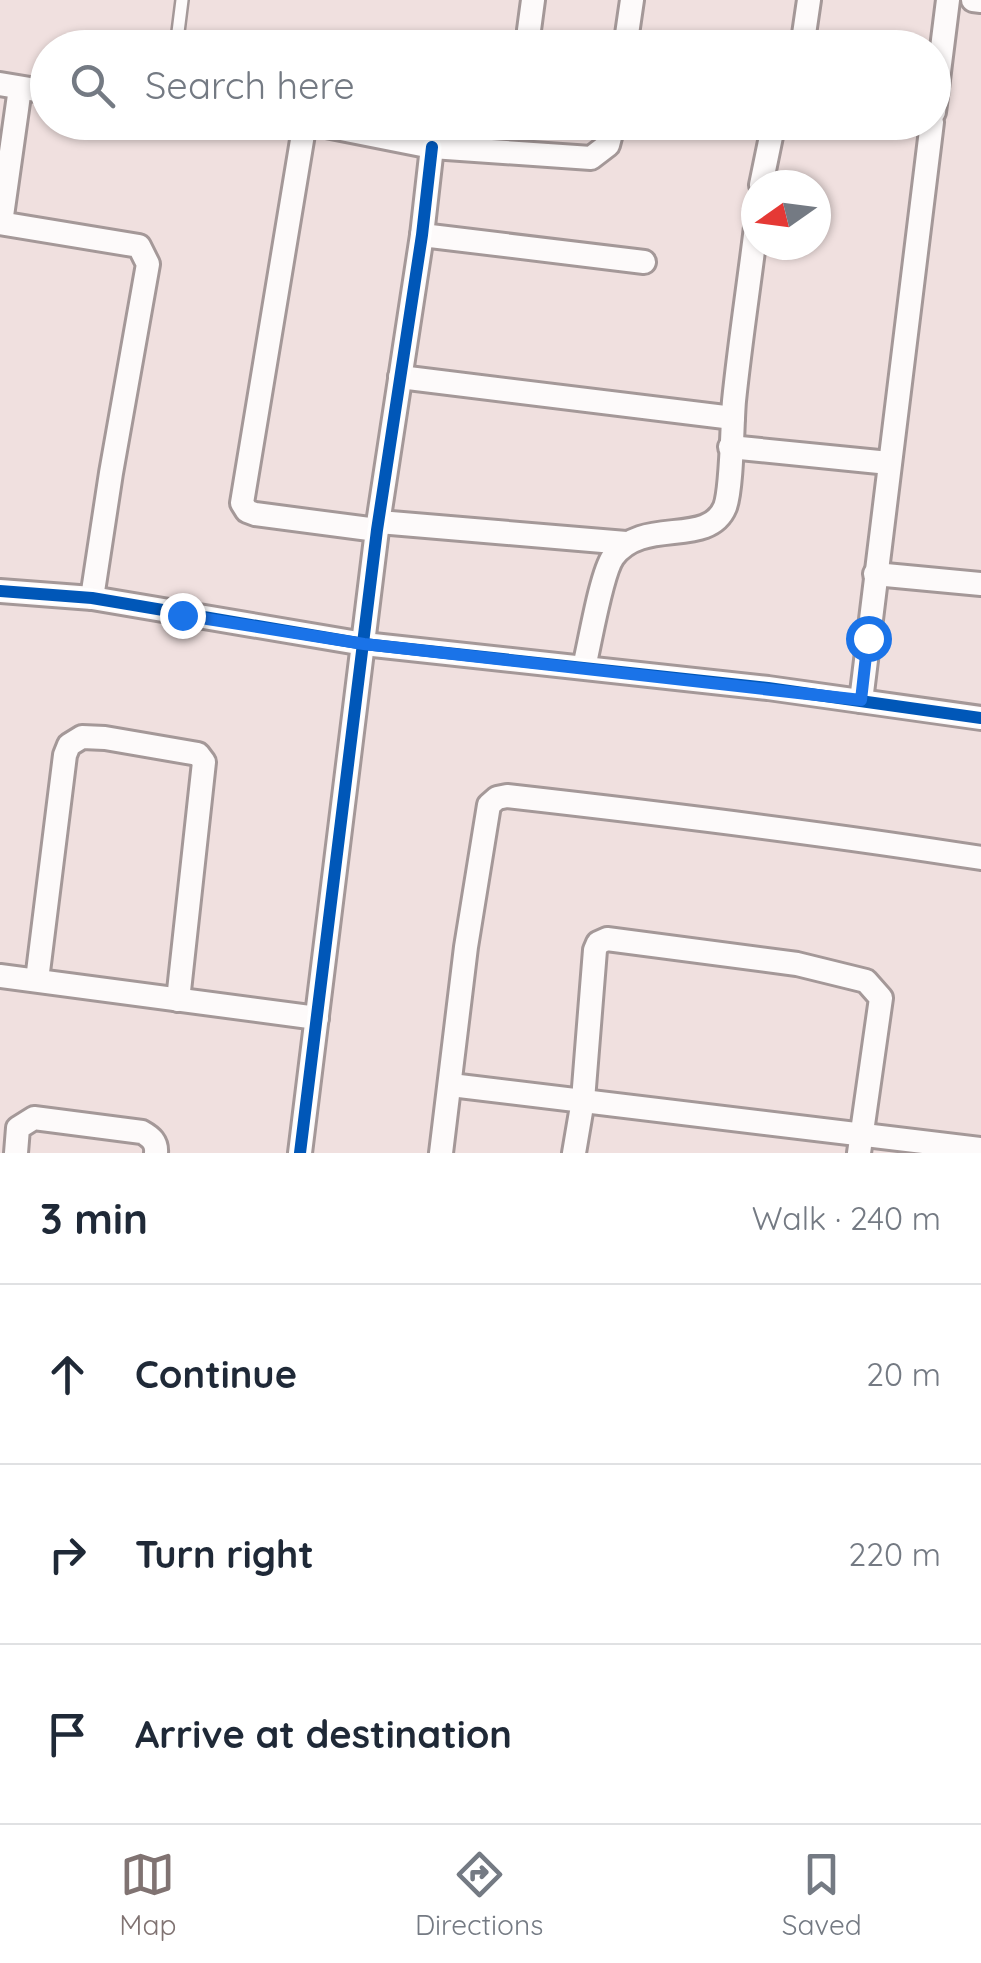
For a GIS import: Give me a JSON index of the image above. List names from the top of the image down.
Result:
{
  "north": "left",
  "page": {
    "search": "Search here",
    "heading": ["3 min", "Walk · 240 m"],
    "list": [
      ["Continue", "20 m"],
      ["Turn right", "220 m"],
      "Arrive at destination"
    ],
    "nav": ["Map", "Directions", "Saved"]
  }
}
